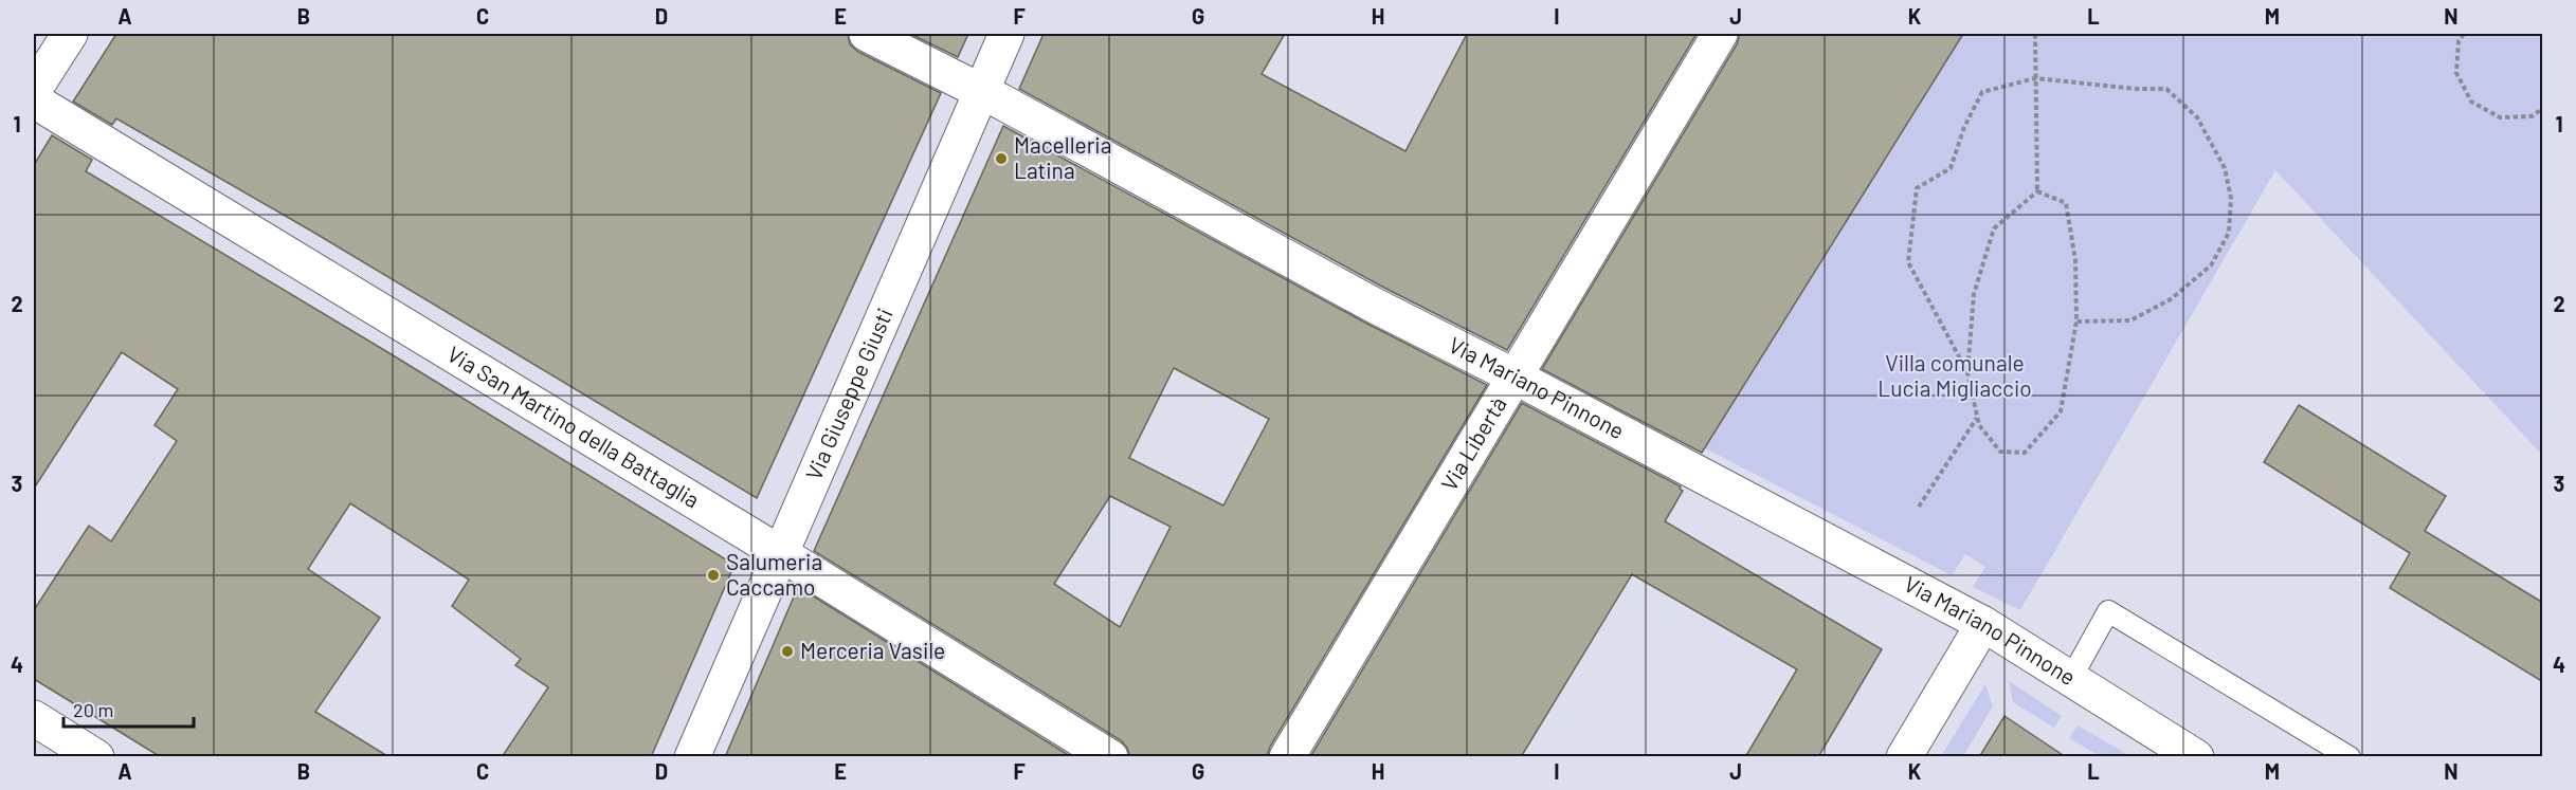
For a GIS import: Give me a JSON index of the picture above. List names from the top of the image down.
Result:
{
  "streets": {
    "street": [
      "Via Mariano Pinnone",
      "Via Giuseppe Giusti",
      "Via San Martino della Battaglia",
      "Via Libertà"
    ]
  },
  "crossings": [
    ["Via Mariano Pinnone", "Via Giuseppe Giusti"],
    ["Via Mariano Pinnone", "Via Libertà"],
    ["Via Giuseppe Giusti", "Via San Martino della Battaglia"]
  ],
  "parks": ["Villa comunale Lucia Migliaccio"],
  "places": ["Macelleria Latina", "Salumeria Caccamo", "Merceria Vasile"],
  "scale_bar": "20 m",
  "grid": {
    "columns": [
      "A",
      "B",
      "C",
      "D",
      "E",
      "F",
      "G",
      "H",
      "I",
      "J",
      "K",
      "L",
      "M",
      "N"
    ],
    "rows": [
      "1",
      "2",
      "3",
      "4"
    ]
  }
}
